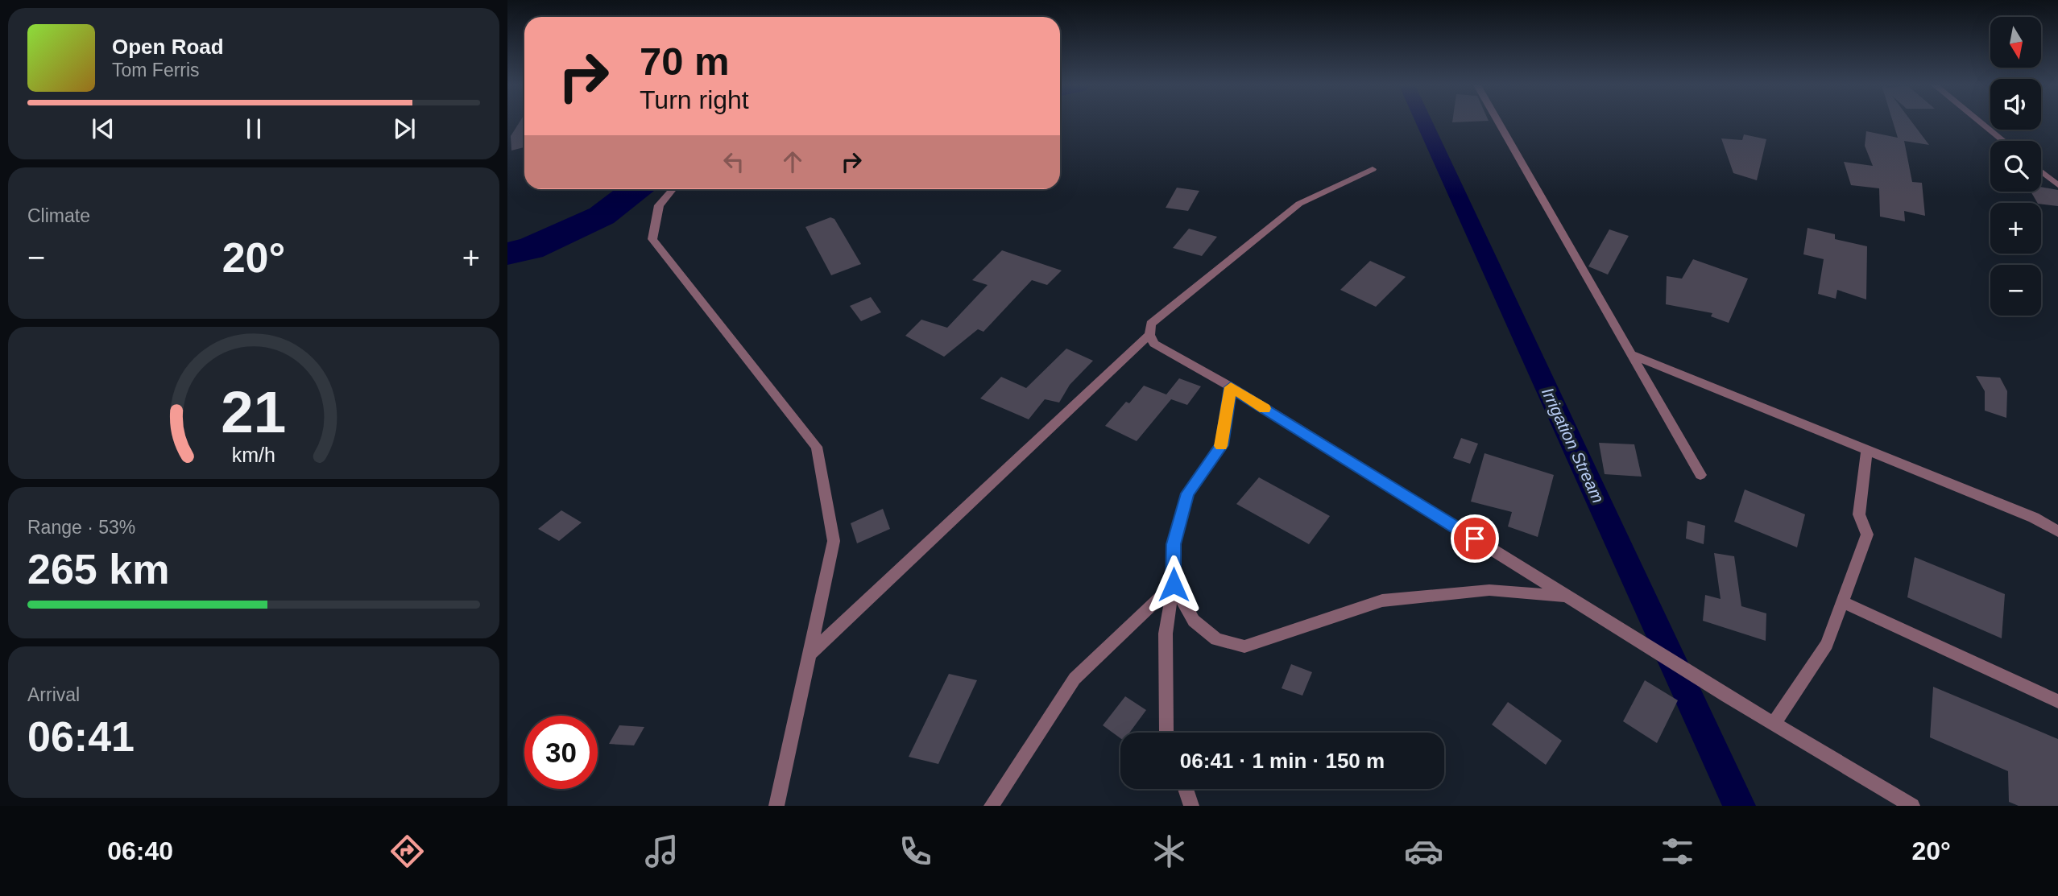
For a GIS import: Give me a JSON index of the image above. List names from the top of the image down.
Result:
{
  "water": ["Irrigation Stream"],
  "north": "bottom",
  "page": {
    "map_buttons": ["+", "−"],
    "turn": ["70 m", "Turn right"],
    "song": ["Open Road", "Tom Ferris"],
    "tile": [
      "Climate",
      ["Range · 53%", "265 km"],
      ["Arrival", "06:41"]
    ],
    "heat": ["−", "20°", "+"],
    "limit": "30",
    "trip": "06:41 · 1 min · 150 m",
    "tabs": ["06:40", "20°"],
    "gauge": ["21", "km/h"]
  }
}
